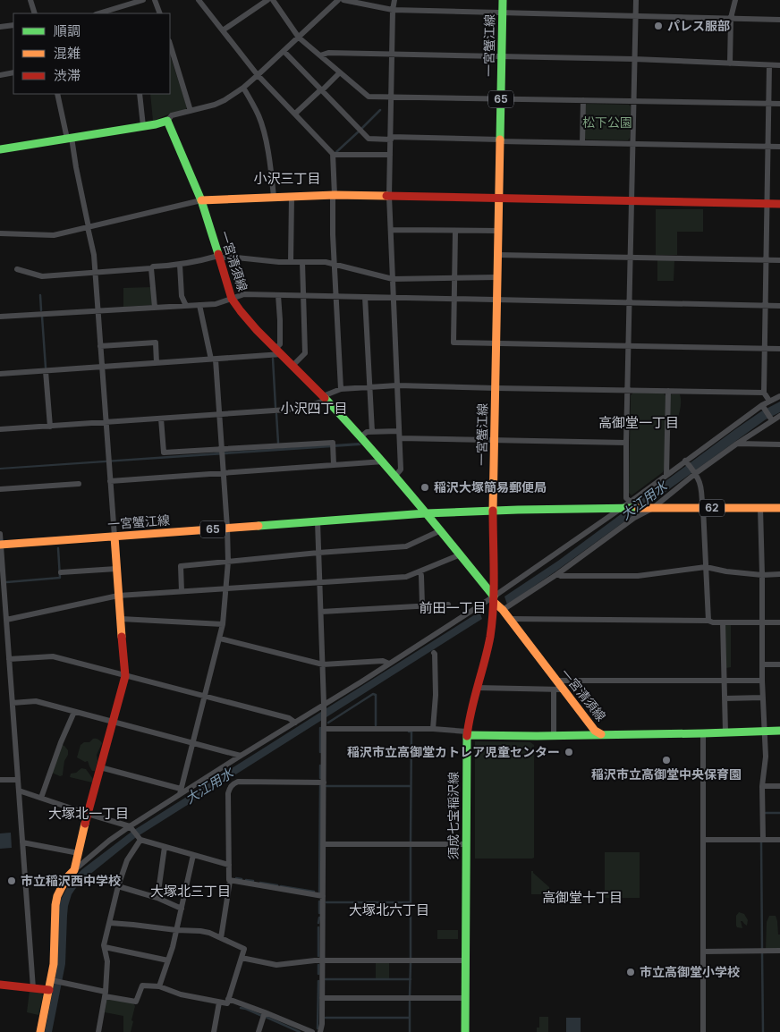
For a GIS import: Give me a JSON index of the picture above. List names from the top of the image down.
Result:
{
  "streets": {
    "main road": [
      "一宮蟹江線",
      "65",
      "一宮清須線",
      "62",
      "須成七宝稲沢線"
    ]
  },
  "crossings": [
    ["一宮蟹江線", "一宮清須線"],
    ["一宮蟹江線", "62"],
    ["一宮清須線", "須成七宝稲沢線"]
  ],
  "districts": [
    "小沢三丁目",
    "小沢四丁目",
    "高御堂一丁目",
    "前田一丁目",
    "大塚北一丁目",
    "大塚北三丁目",
    "高御堂十丁目",
    "大塚北六丁目"
  ],
  "water": ["大江用水"],
  "parks": ["松下公園"],
  "places": [
    "パレス服部",
    "稲沢大塚簡易郵便局",
    "稲沢市立高御堂カトレア児童センター",
    "稲沢市立高御堂中央保育園",
    "市立稲沢西中学校",
    "市立高御堂小学校"
  ],
  "legend": ["順調", "混雑", "渋滞"]
}
